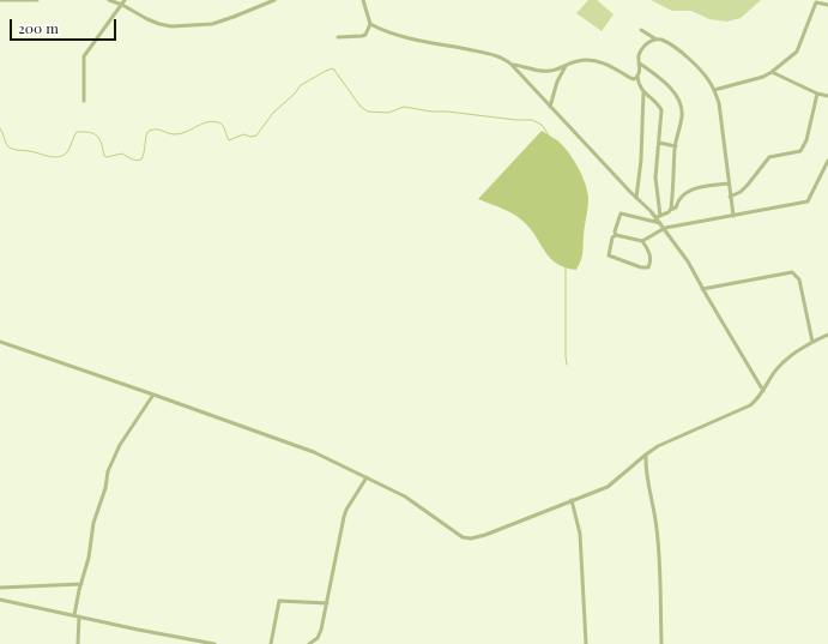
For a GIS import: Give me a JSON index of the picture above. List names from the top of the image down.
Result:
{
  "scale_bar": "200 m"
}
